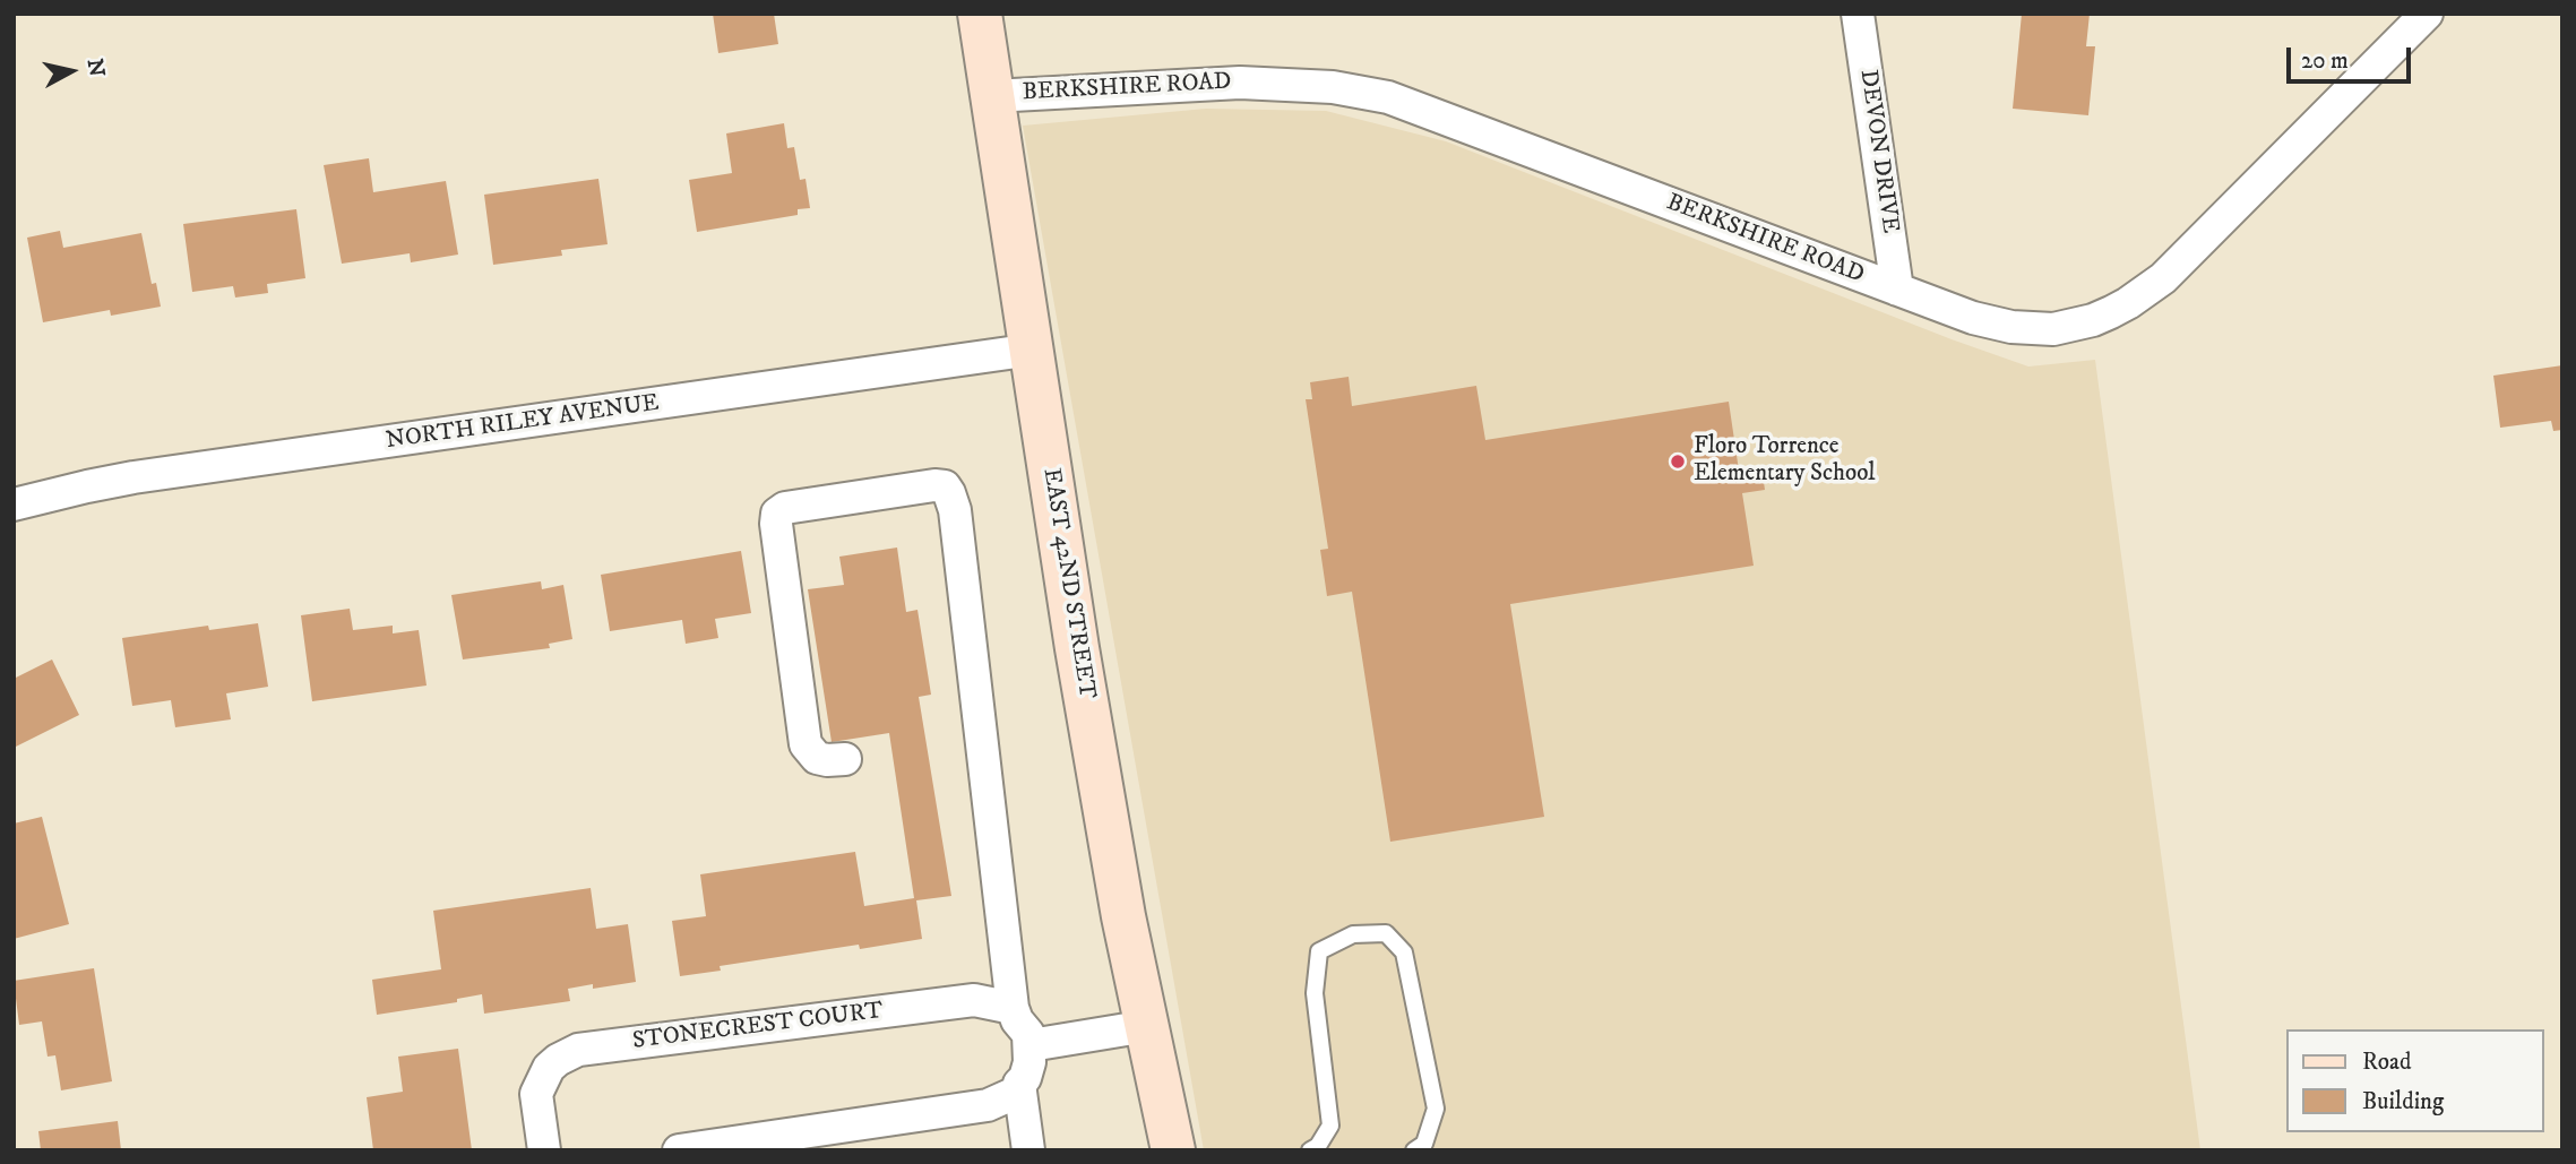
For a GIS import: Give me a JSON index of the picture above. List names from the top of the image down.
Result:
{
  "streets": {
    "street": [
      "BERKSHIRE ROAD",
      "DEVON DRIVE",
      "NORTH RILEY AVENUE",
      "EAST 42ND STREET",
      "STONECREST COURT"
    ]
  },
  "crossings": [
    ["BERKSHIRE ROAD", "DEVON DRIVE"],
    ["BERKSHIRE ROAD", "EAST 42ND STREET"],
    ["NORTH RILEY AVENUE", "EAST 42ND STREET"]
  ],
  "places": ["Floro Torrence Elementary School"],
  "legend": ["Road", "Building"],
  "scale_bar": "20 m",
  "north": "right"
}
